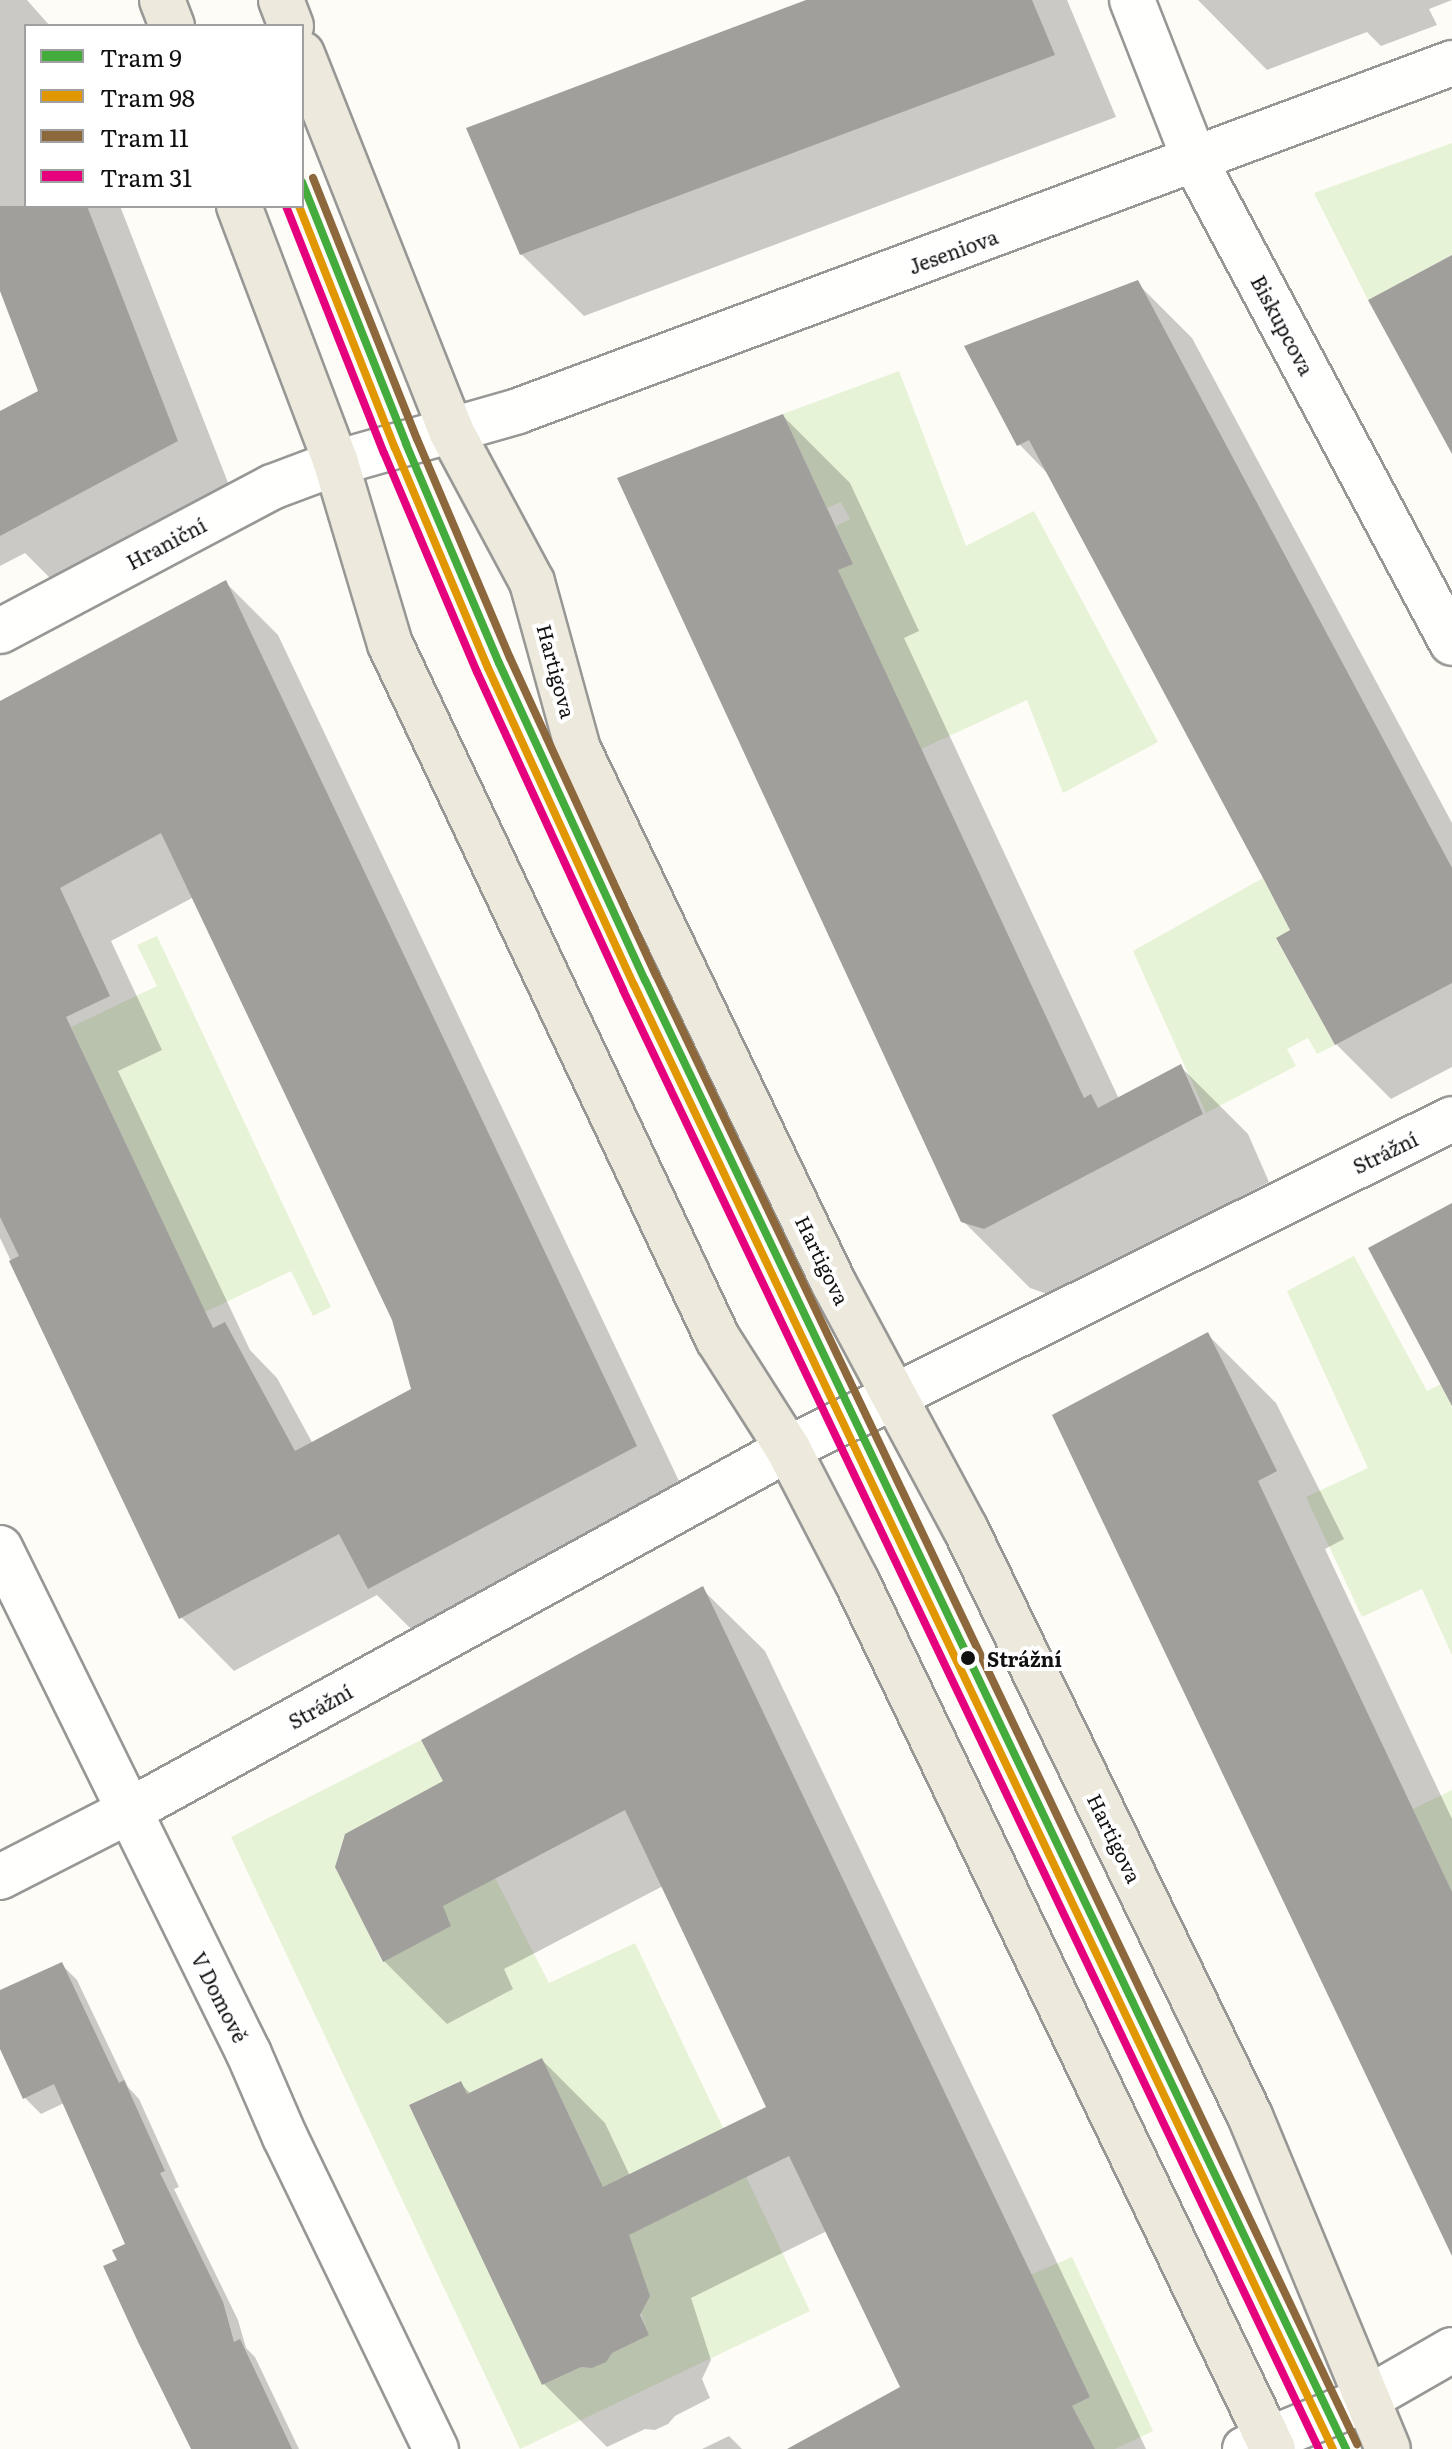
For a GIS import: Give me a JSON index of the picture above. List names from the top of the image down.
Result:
{
  "streets": {
    "main road": ["Hartigova"],
    "street": [
      "Jeseniova",
      "Biskupcova",
      "Hraniční",
      "Strážní",
      "V Domově"
    ]
  },
  "crossings": [
    ["Jeseniova", "Biskupcova"],
    ["Jeseniova", "Hraniční"],
    ["Jeseniova", "Hartigova"],
    ["Hartigova", "Strážní"],
    ["Strážní", "V Domově"]
  ],
  "places": ["Strážní"],
  "lines": [
    "tram line 11",
    "tram line 9",
    "tram line 98",
    "tram line 31"
  ],
  "legend": [
    "Tram 9",
    "Tram 98",
    "Tram 11",
    "Tram 31"
  ]
}
